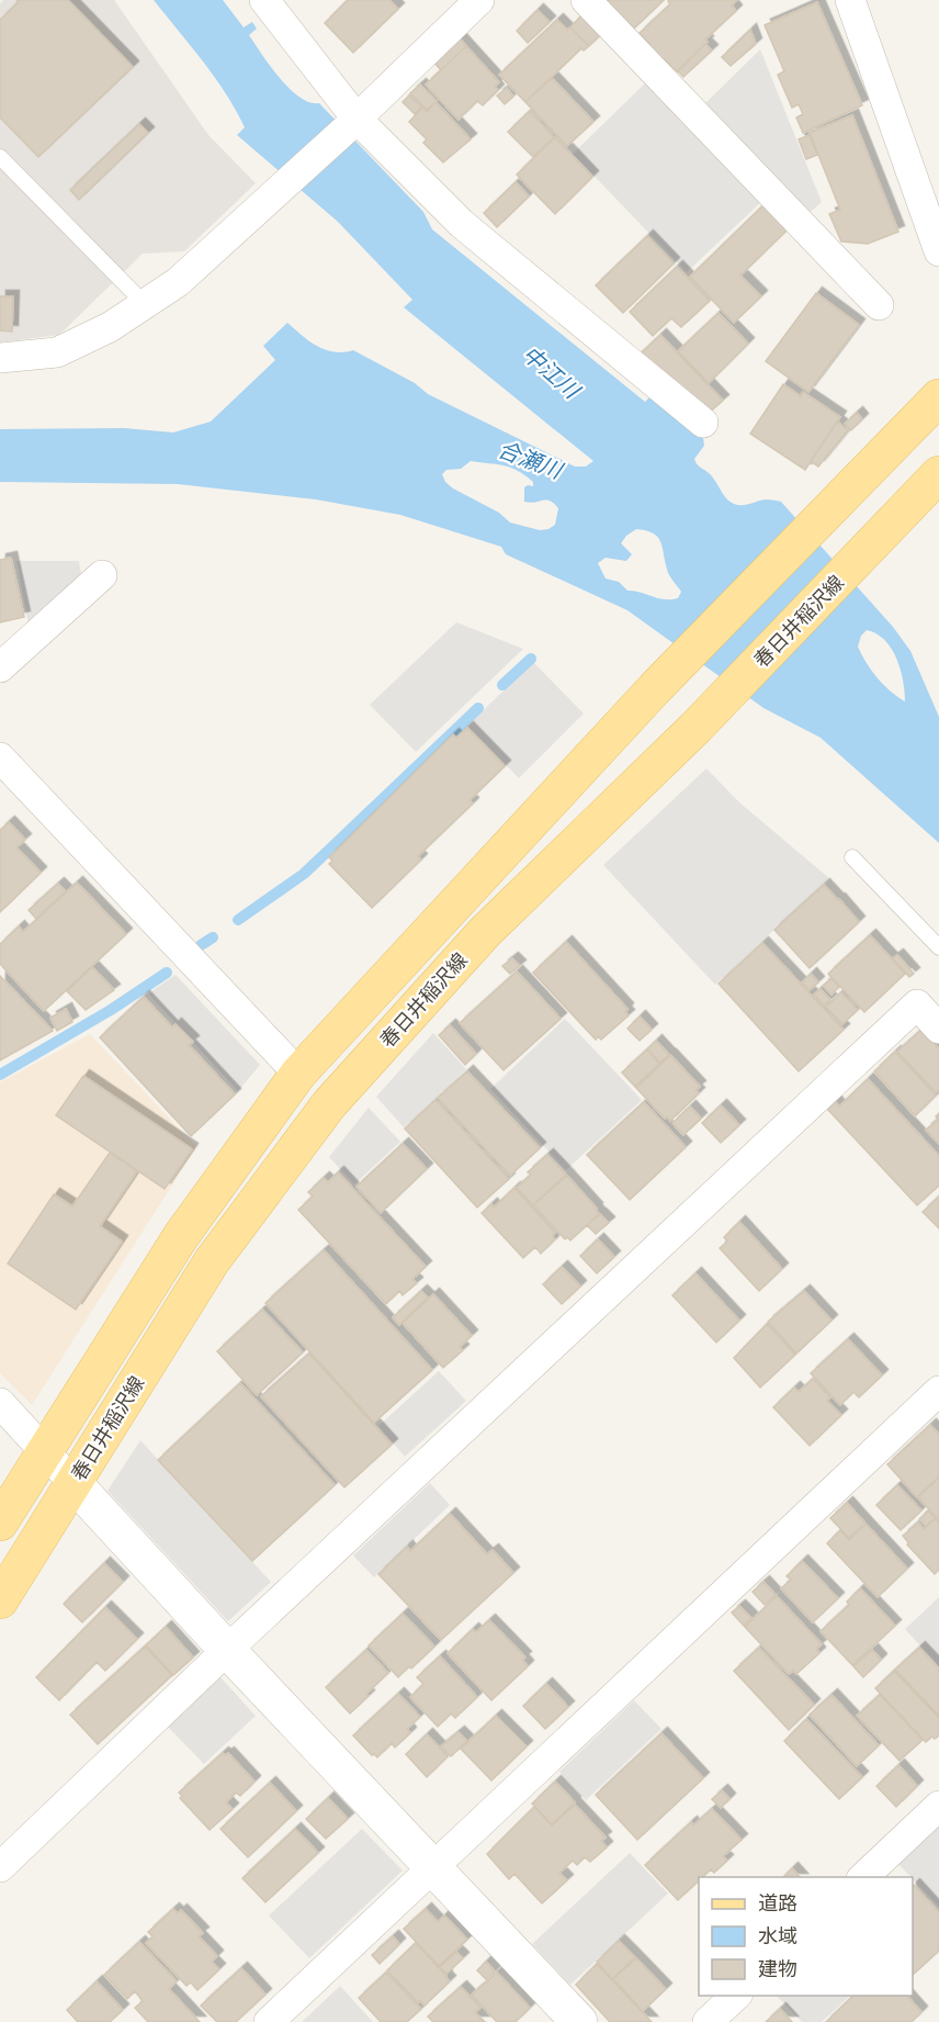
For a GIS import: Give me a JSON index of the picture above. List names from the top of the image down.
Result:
{
  "streets": {
    "main road": ["春日井稲沢線"]
  },
  "water": ["中江川", "合瀬川"],
  "legend": ["道路", "水域", "建物"]
}
